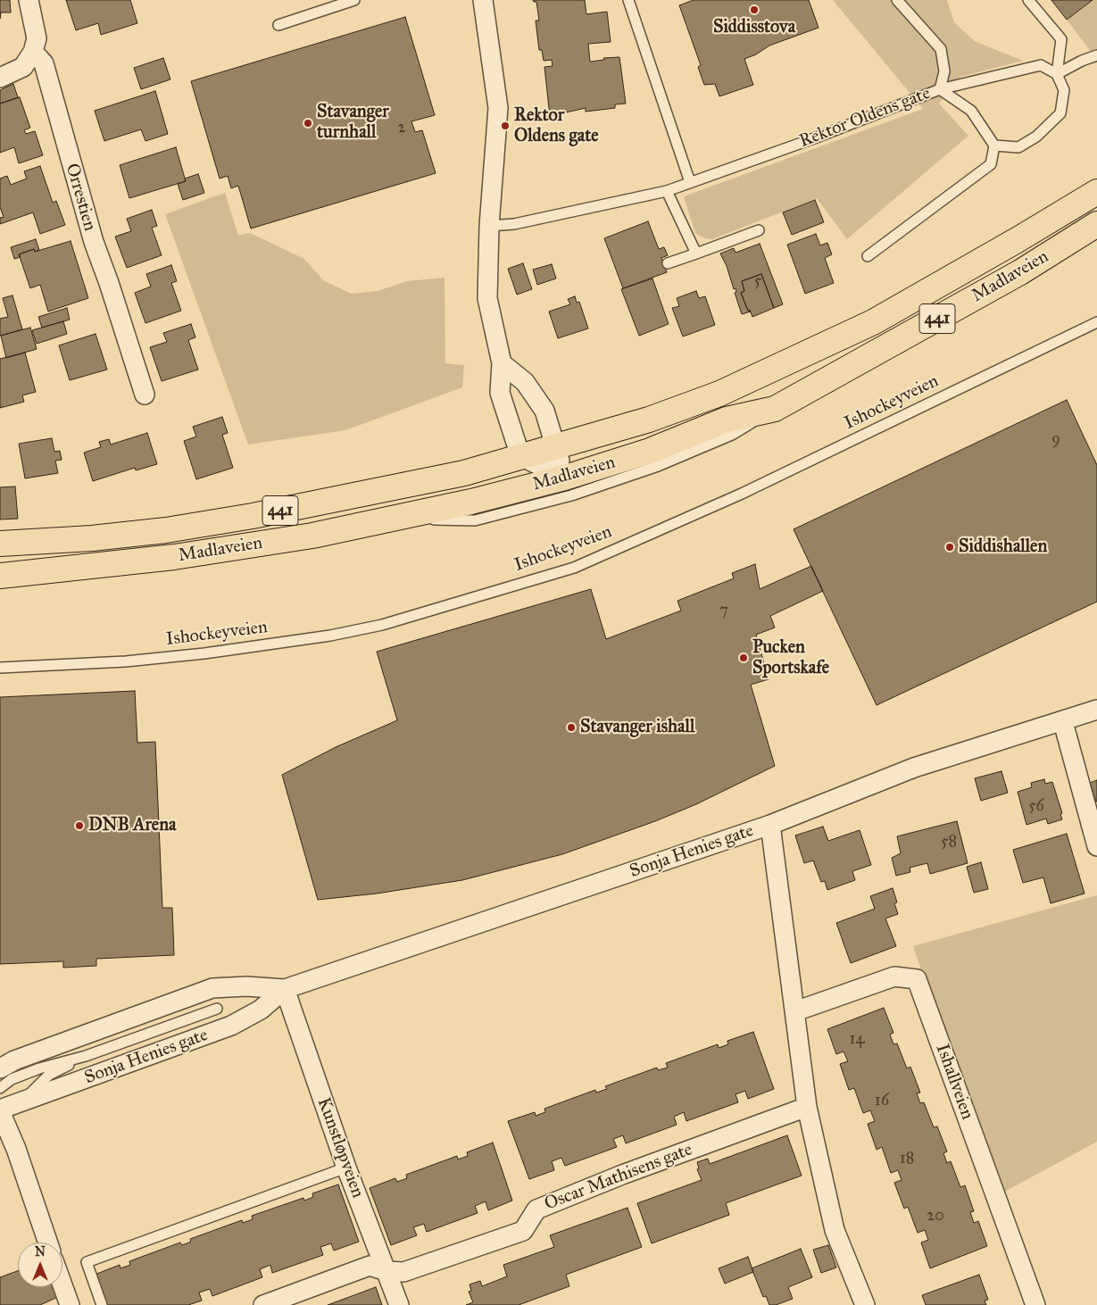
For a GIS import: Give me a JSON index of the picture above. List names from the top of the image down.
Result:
{
  "streets": {
    "main road": ["Madlaveien", "441"],
    "street": [
      "Orrestien",
      "Sonja Henies gate",
      "Ishallveien",
      "Kunstløpveien",
      "Oscar Mathisens gate"
    ],
    "lane": ["Rektor Oldens gate", "Ishockeyveien"]
  },
  "crossings": [
    ["Sonja Henies gate", "Kunstløpveien"],
    ["Kunstløpveien", "Oscar Mathisens gate"]
  ],
  "places": [
    "Siddisstova",
    "Stavanger turnhall",
    "Rektor Oldens gate",
    "Siddishallen",
    "Pucken Sportskafe",
    "Stavanger ishall",
    "DNB Arena"
  ],
  "house_numbers": [
    "2",
    "5",
    "9",
    "7",
    "56",
    "58",
    "14",
    "16",
    "18",
    "20"
  ],
  "north": "top"
}
